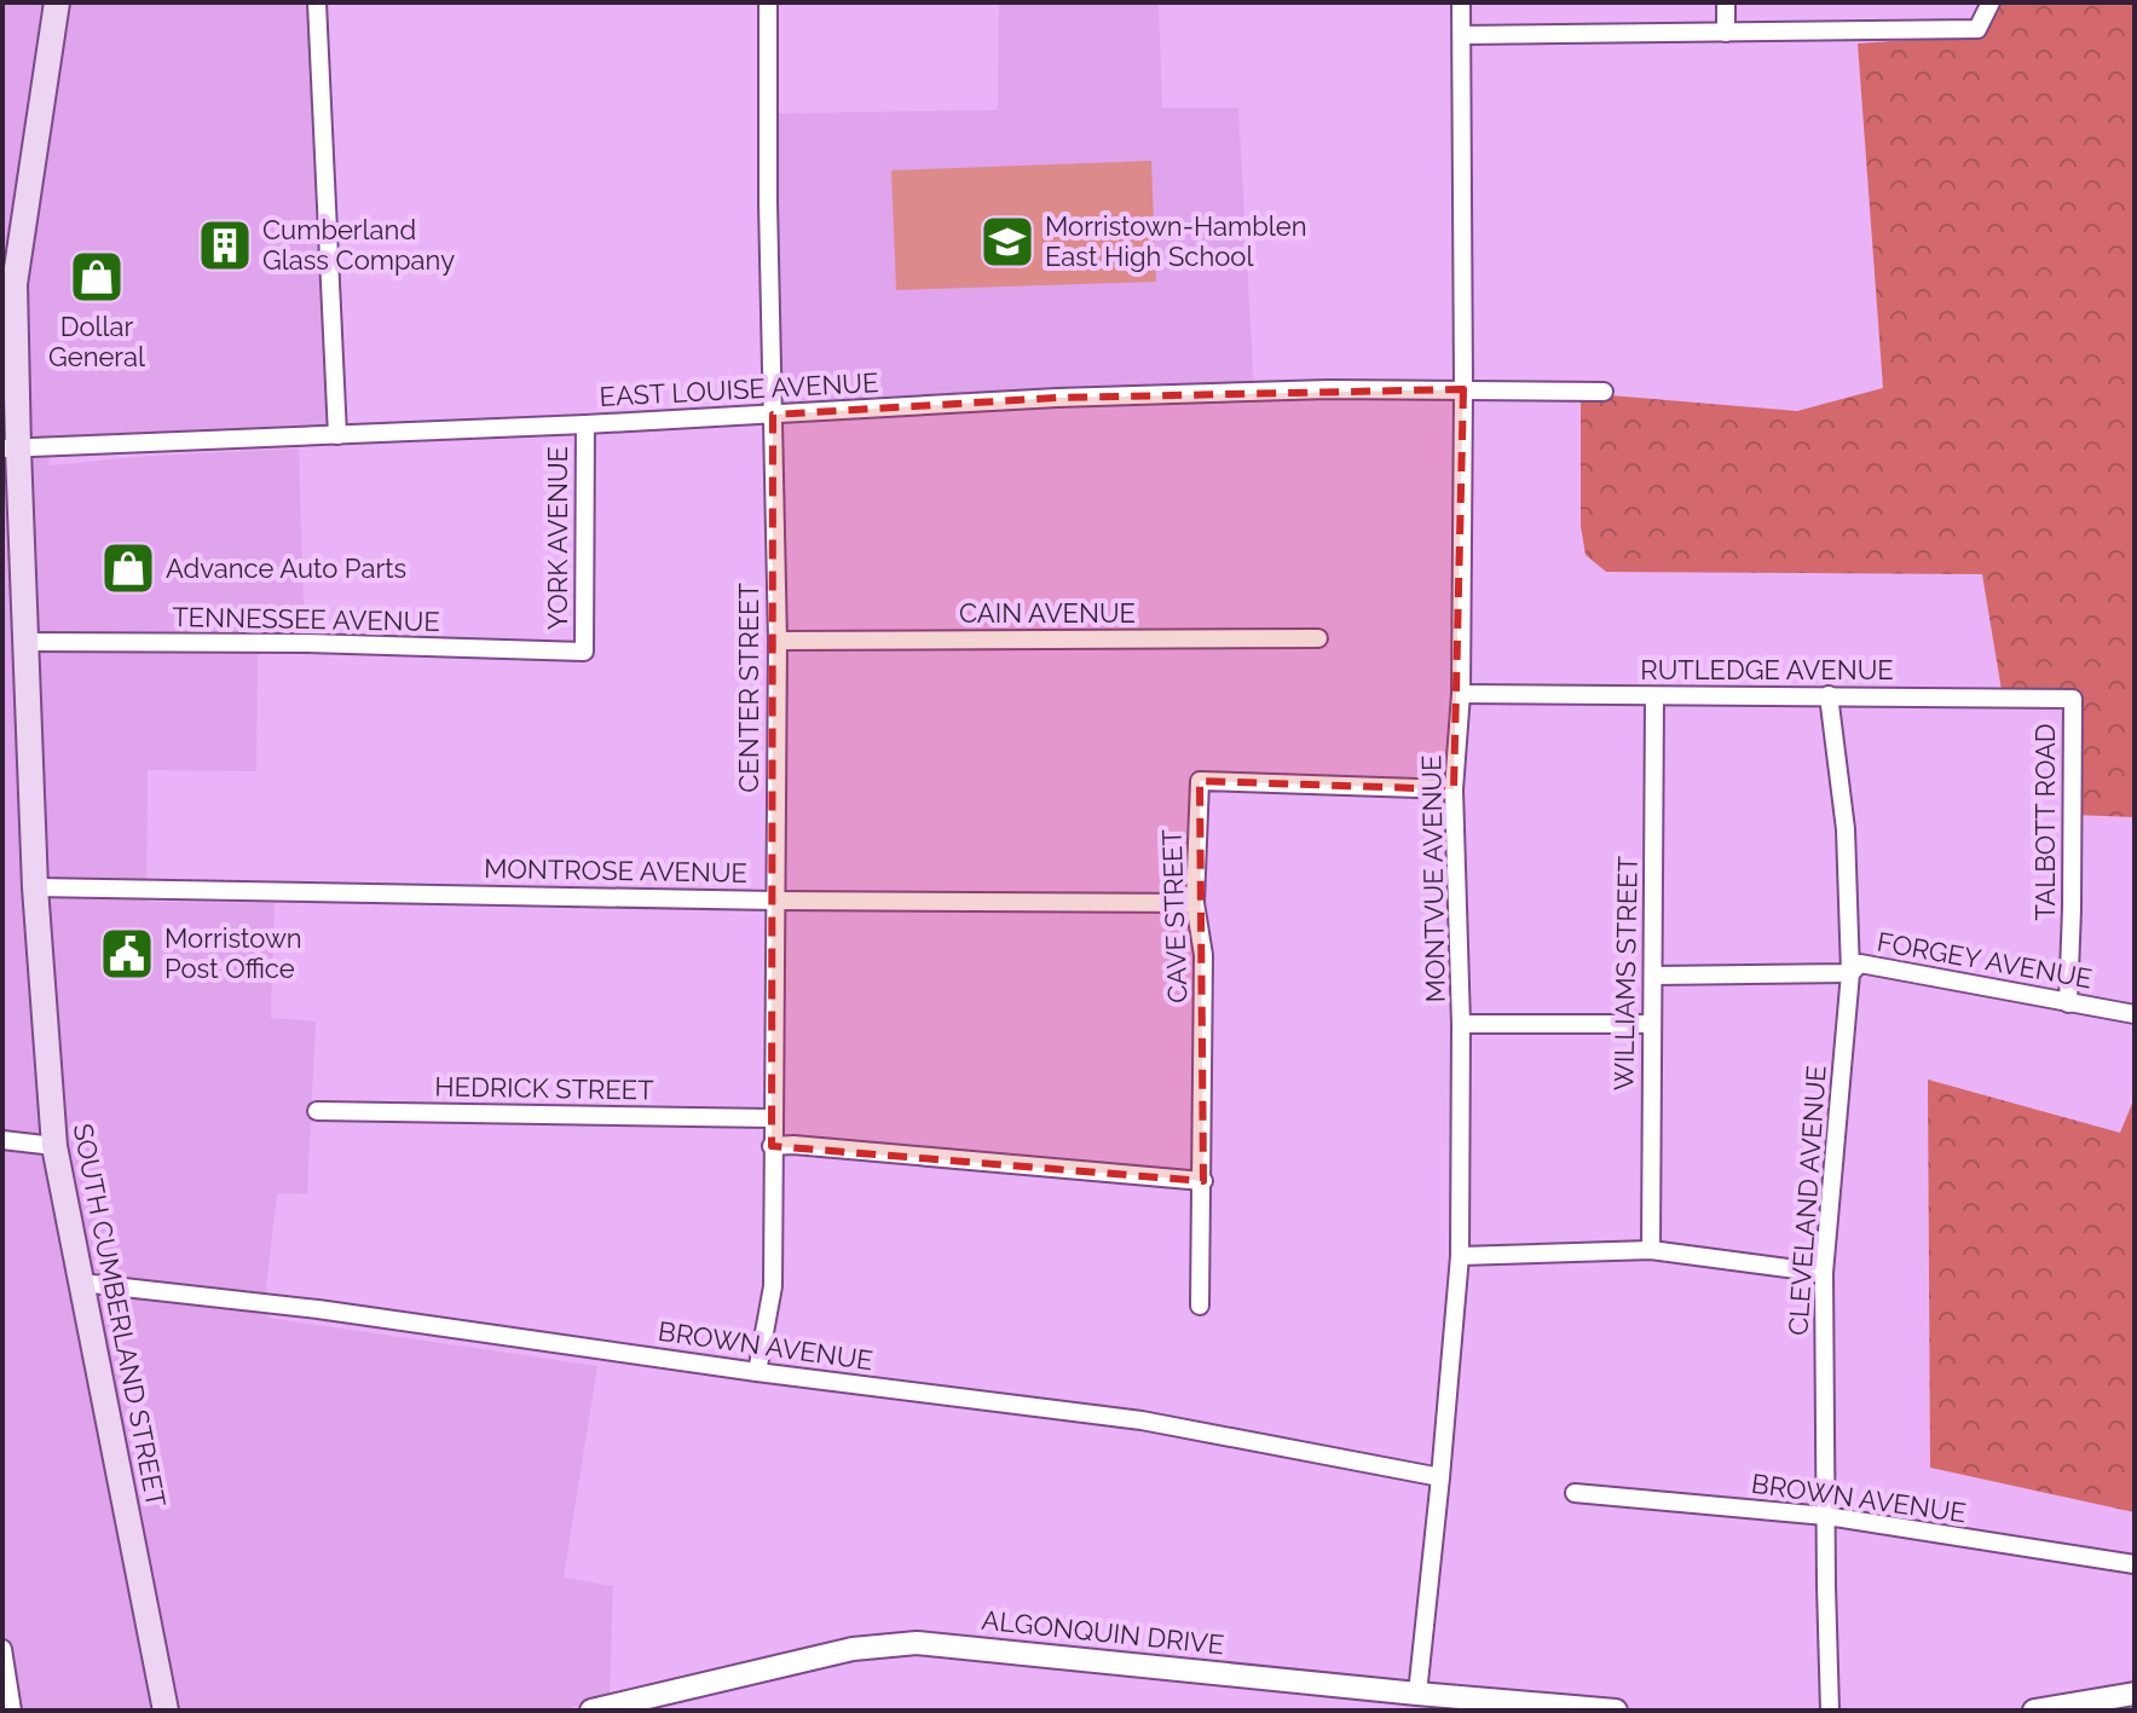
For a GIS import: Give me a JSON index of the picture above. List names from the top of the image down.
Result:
{
  "streets": {
    "main road": ["SOUTH CUMBERLAND STREET"],
    "street": [
      "EAST LOUISE AVENUE",
      "YORK AVENUE",
      "CAIN AVENUE",
      "TENNESSEE AVENUE",
      "RUTLEDGE AVENUE",
      "CENTER STREET",
      "TALBOTT ROAD",
      "MONTROSE AVENUE",
      "MONTVUE AVENUE",
      "CAVE STREET",
      "FORGEY AVENUE",
      "WILLIAMS STREET",
      "HEDRICK STREET",
      "CLEVELAND AVENUE",
      "BROWN AVENUE",
      "ALGONQUIN DRIVE"
    ]
  },
  "crossings": [
    ["EAST LOUISE AVENUE", "YORK AVENUE"],
    ["EAST LOUISE AVENUE", "CENTER STREET"],
    ["EAST LOUISE AVENUE", "MONTVUE AVENUE"],
    ["EAST LOUISE AVENUE", "SOUTH CUMBERLAND STREET"],
    ["YORK AVENUE", "TENNESSEE AVENUE"],
    ["CAIN AVENUE", "CENTER STREET"],
    ["TENNESSEE AVENUE", "SOUTH CUMBERLAND STREET"],
    ["RUTLEDGE AVENUE", "TALBOTT ROAD"],
    ["RUTLEDGE AVENUE", "MONTVUE AVENUE"],
    ["RUTLEDGE AVENUE", "WILLIAMS STREET"],
    ["RUTLEDGE AVENUE", "CLEVELAND AVENUE"],
    ["CENTER STREET", "MONTROSE AVENUE"],
    ["CENTER STREET", "HEDRICK STREET"],
    ["CENTER STREET", "BROWN AVENUE"],
    ["TALBOTT ROAD", "FORGEY AVENUE"],
    ["MONTROSE AVENUE", "CAVE STREET"],
    ["MONTROSE AVENUE", "SOUTH CUMBERLAND STREET"],
    ["MONTVUE AVENUE", "CAVE STREET"],
    ["MONTVUE AVENUE", "BROWN AVENUE"],
    ["MONTVUE AVENUE", "ALGONQUIN DRIVE"],
    ["FORGEY AVENUE", "WILLIAMS STREET"],
    ["FORGEY AVENUE", "CLEVELAND AVENUE"],
    ["CLEVELAND AVENUE", "BROWN AVENUE"],
    ["SOUTH CUMBERLAND STREET", "BROWN AVENUE"]
  ],
  "places": {
    "school or university": ["Morristown-Hamblen East High School"],
    "building": ["Cumberland Glass Company"],
    "shop": ["Dollar General", "Advance Auto Parts"],
    "public building": ["Morristown Post Office"]
  }
}
